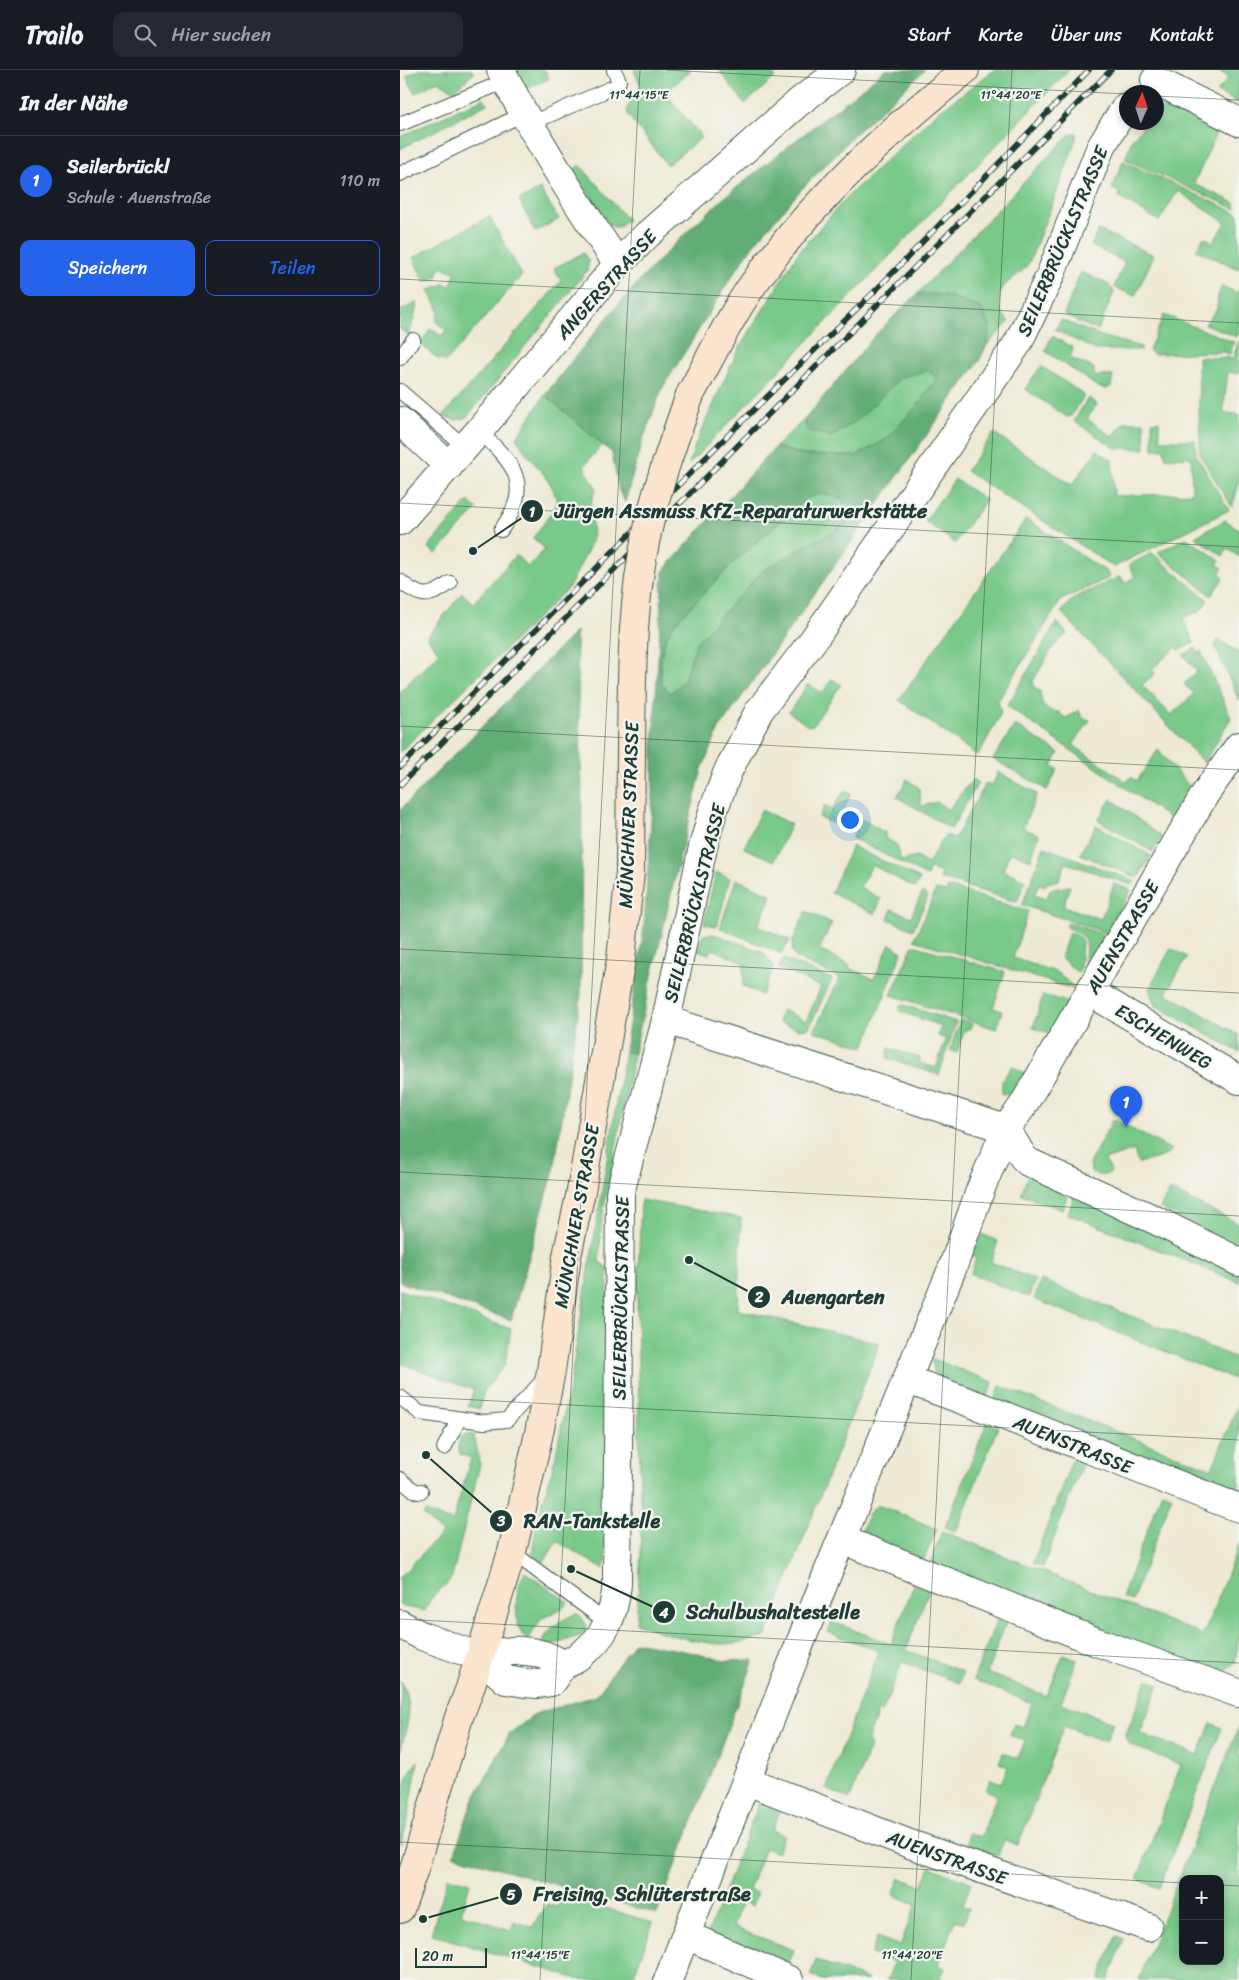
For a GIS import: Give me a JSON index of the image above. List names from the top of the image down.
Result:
{
  "streets": {
    "main road": ["MÜNCHNER STRASSE"],
    "street": [
      "SEILERBRÜCKLSTRASSE",
      "ANGERSTRASSE",
      "AUENSTRASSE",
      "ESCHENWEG"
    ]
  },
  "crossings": [
    ["SEILERBRÜCKLSTRASSE", "MÜNCHNER STRASSE"],
    ["AUENSTRASSE", "ESCHENWEG"]
  ],
  "places": [
    "Jürgen Assmuss KfZ-Reparaturwerkstätte",
    "Auengarten",
    "RAN-Tankstelle",
    "Schulbushaltestelle",
    "Freising, Schlüterstraße"
  ],
  "scale_bar": "20 m",
  "north": "top",
  "page": {
    "header": "Trailo",
    "search": "Hier suchen",
    "nav": [
      "Start",
      "Karte",
      "Über uns",
      "Kontakt"
    ],
    "heading": "In der Nähe",
    "list": [
      {
        "mark": "1",
        "name": "Seilerbrückl",
        "note": "Schule · Auenstraße",
        "value": "110 m"
      }
    ],
    "buttons": ["Speichern", "Teilen"],
    "pins": "1",
    "map_buttons": ["+", "−"],
    "scale": "20 m"
  },
  "coordinates": ["11°44'15\"E", "11°44'20\"E"]
}
